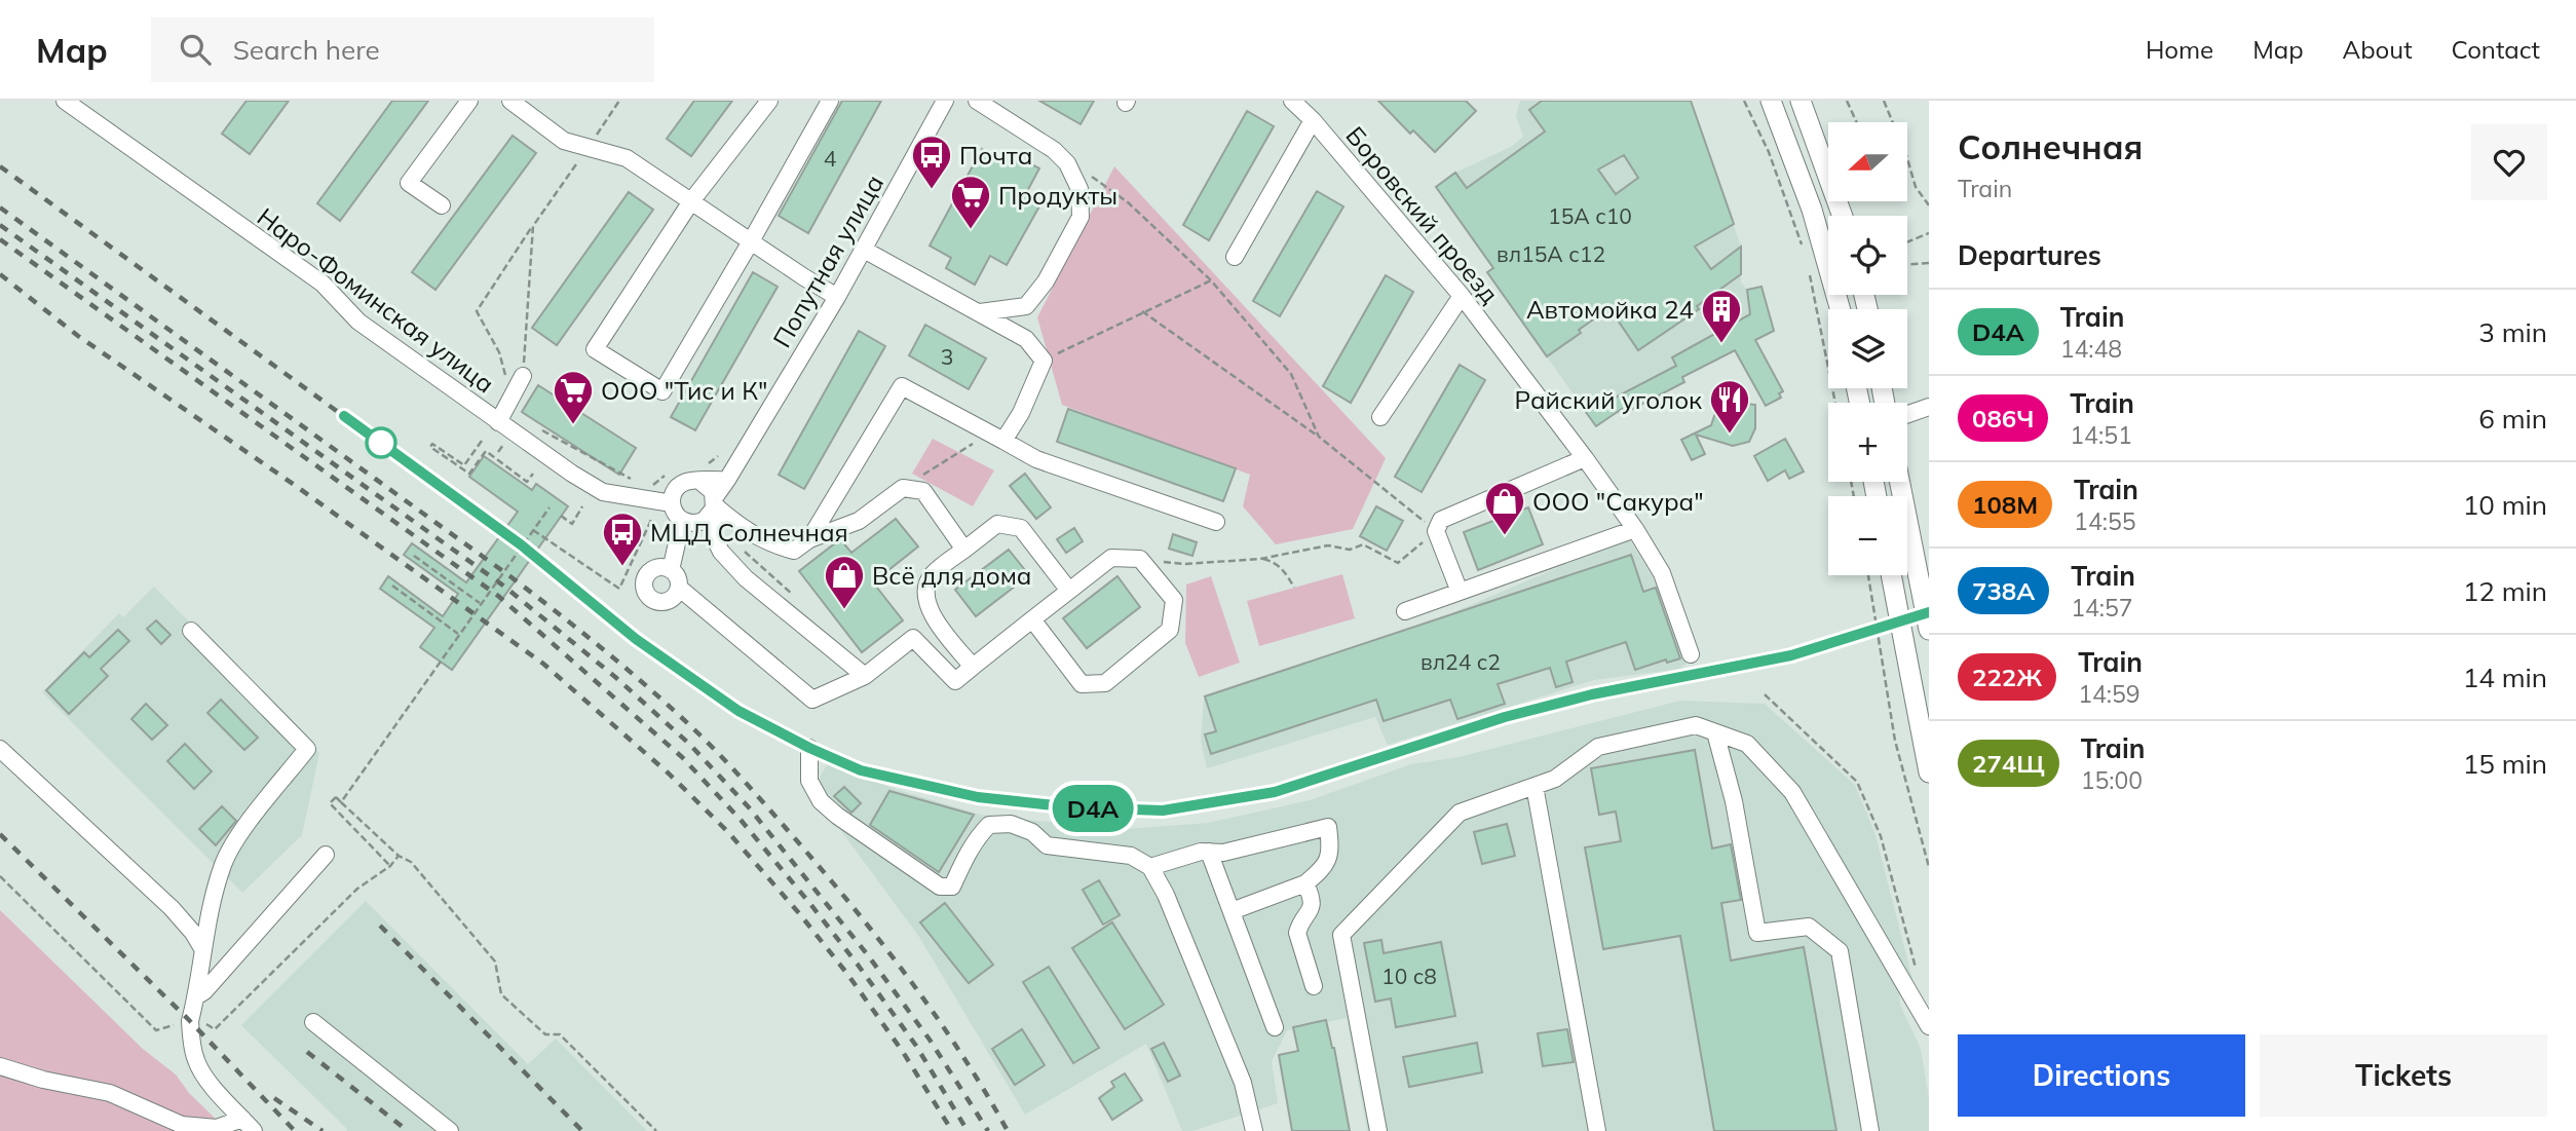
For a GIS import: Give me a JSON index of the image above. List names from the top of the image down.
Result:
{
  "streets": {
    "street": ["Боровский проезд", "Попутная улица", "Наро-Фоминская улица"]
  },
  "crossings": [
    ["Попутная улица", "Наро-Фоминская улица"]
  ],
  "places": {
    "bus stop": ["Почта", "МЦД Солнечная"],
    "supermarket": ["Продукты", "ООО \"Тис и К\""],
    "building": ["Автомойка 24"],
    "restaurant": ["Райский уголок"],
    "shop": ["ООО \"Сакура\"", "Всё для дома"]
  },
  "house_numbers": [
    "4",
    "15А с10",
    "вл15А с12",
    "3",
    "вл24 с2",
    "10 с8"
  ],
  "north": "left",
  "page": {
    "header": "Map",
    "search": "Search here",
    "nav": [
      "Home",
      "Map",
      "About",
      "Contact"
    ],
    "on_map": "D4А",
    "heading": [
      ["Солнечная", "Train"],
      "Departures"
    ],
    "map_buttons": ["+", "−"],
    "list": [
      {
        "mark": "D4А",
        "name": "Train",
        "note": "14:48",
        "value": "3 min"
      },
      {
        "mark": "086Ч",
        "name": "Train",
        "note": "14:51",
        "value": "6 min"
      },
      {
        "mark": "108М",
        "name": "Train",
        "note": "14:55",
        "value": "10 min"
      },
      {
        "mark": "738А",
        "name": "Train",
        "note": "14:57",
        "value": "12 min"
      },
      {
        "mark": "222Ж",
        "name": "Train",
        "note": "14:59",
        "value": "14 min"
      },
      {
        "mark": "274Щ",
        "name": "Train",
        "note": "15:00",
        "value": "15 min"
      }
    ],
    "buttons": ["Directions", "Tickets"]
  }
}
